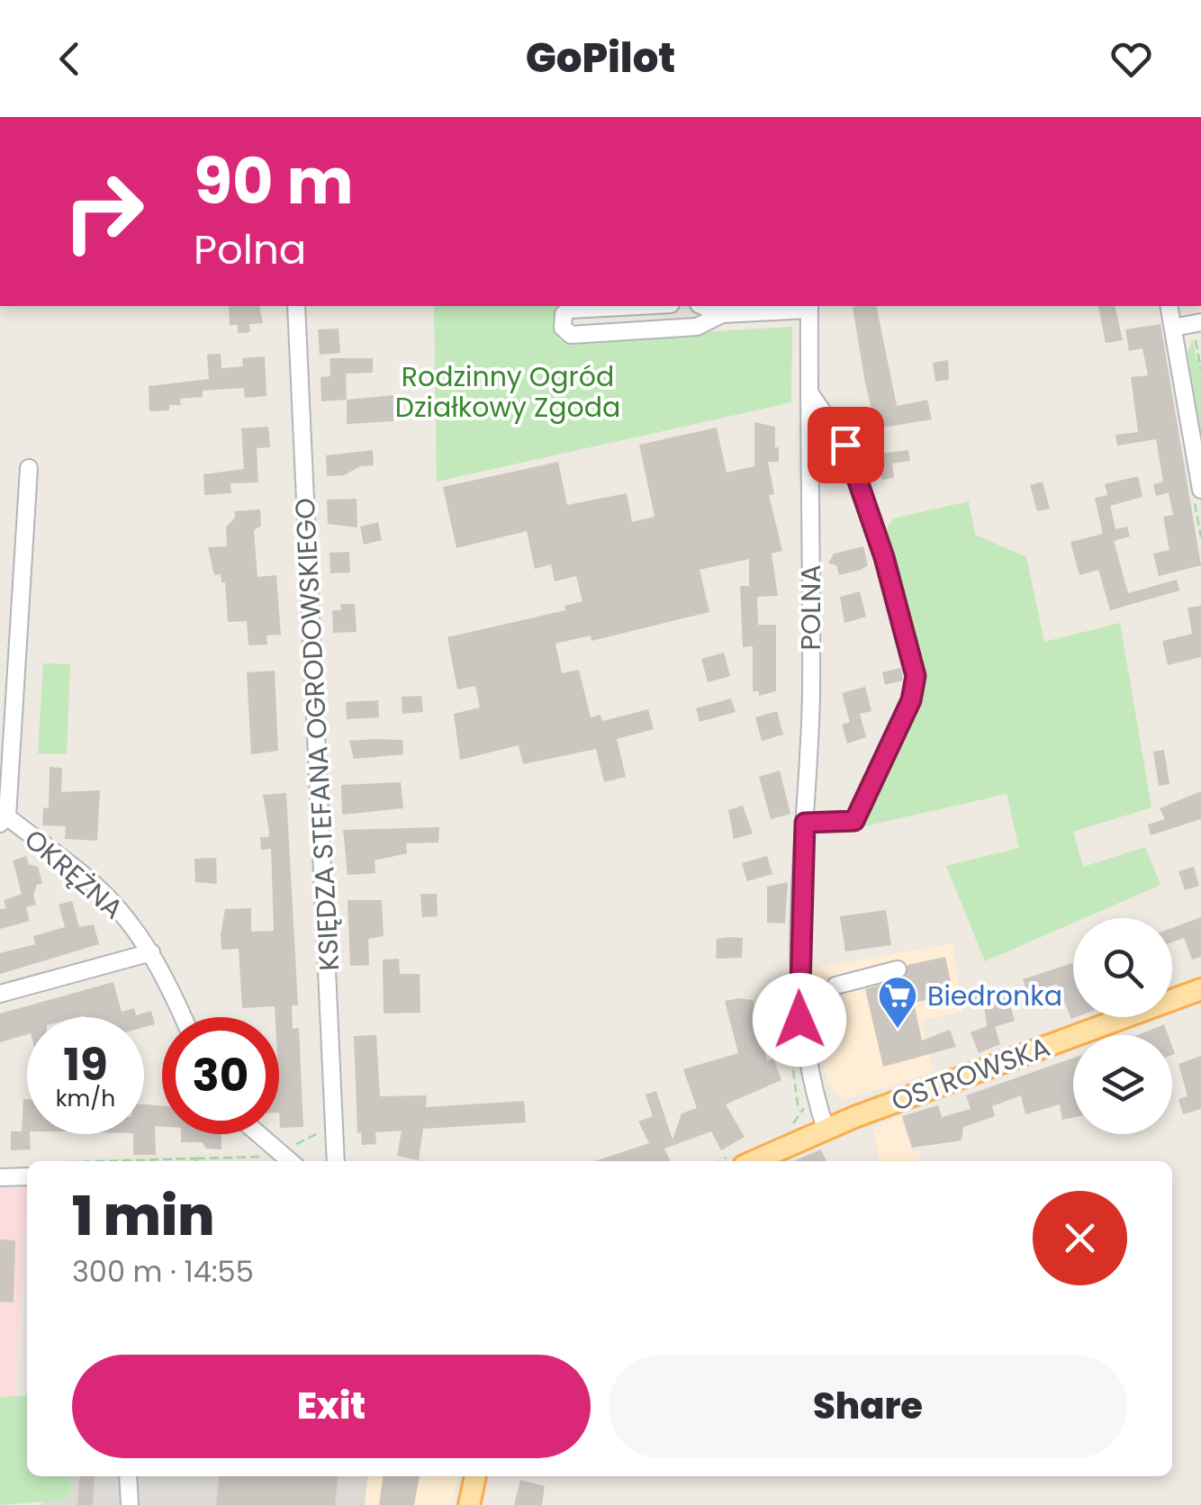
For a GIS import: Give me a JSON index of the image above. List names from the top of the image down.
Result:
{
  "streets": {
    "main road": ["OSTROWSKA"],
    "street": ["POLNA", "KSIĘDZA STEFANA OGRODOWSKIEGO", "OKRĘŻNA"]
  },
  "crossings": [
    ["POLNA", "OSTROWSKA"]
  ],
  "parks": ["Rodzinny Ogród Działkowy Zgoda"],
  "places": {
    "supermarket": ["Biedronka"]
  },
  "page": {
    "header": "GoPilot",
    "turn": ["90 m", "Polna"],
    "speed": "19 km/h",
    "limit": "30",
    "heading": ["1 min", "300 m · 14:55"],
    "buttons": ["Exit", "Share"]
  }
}
